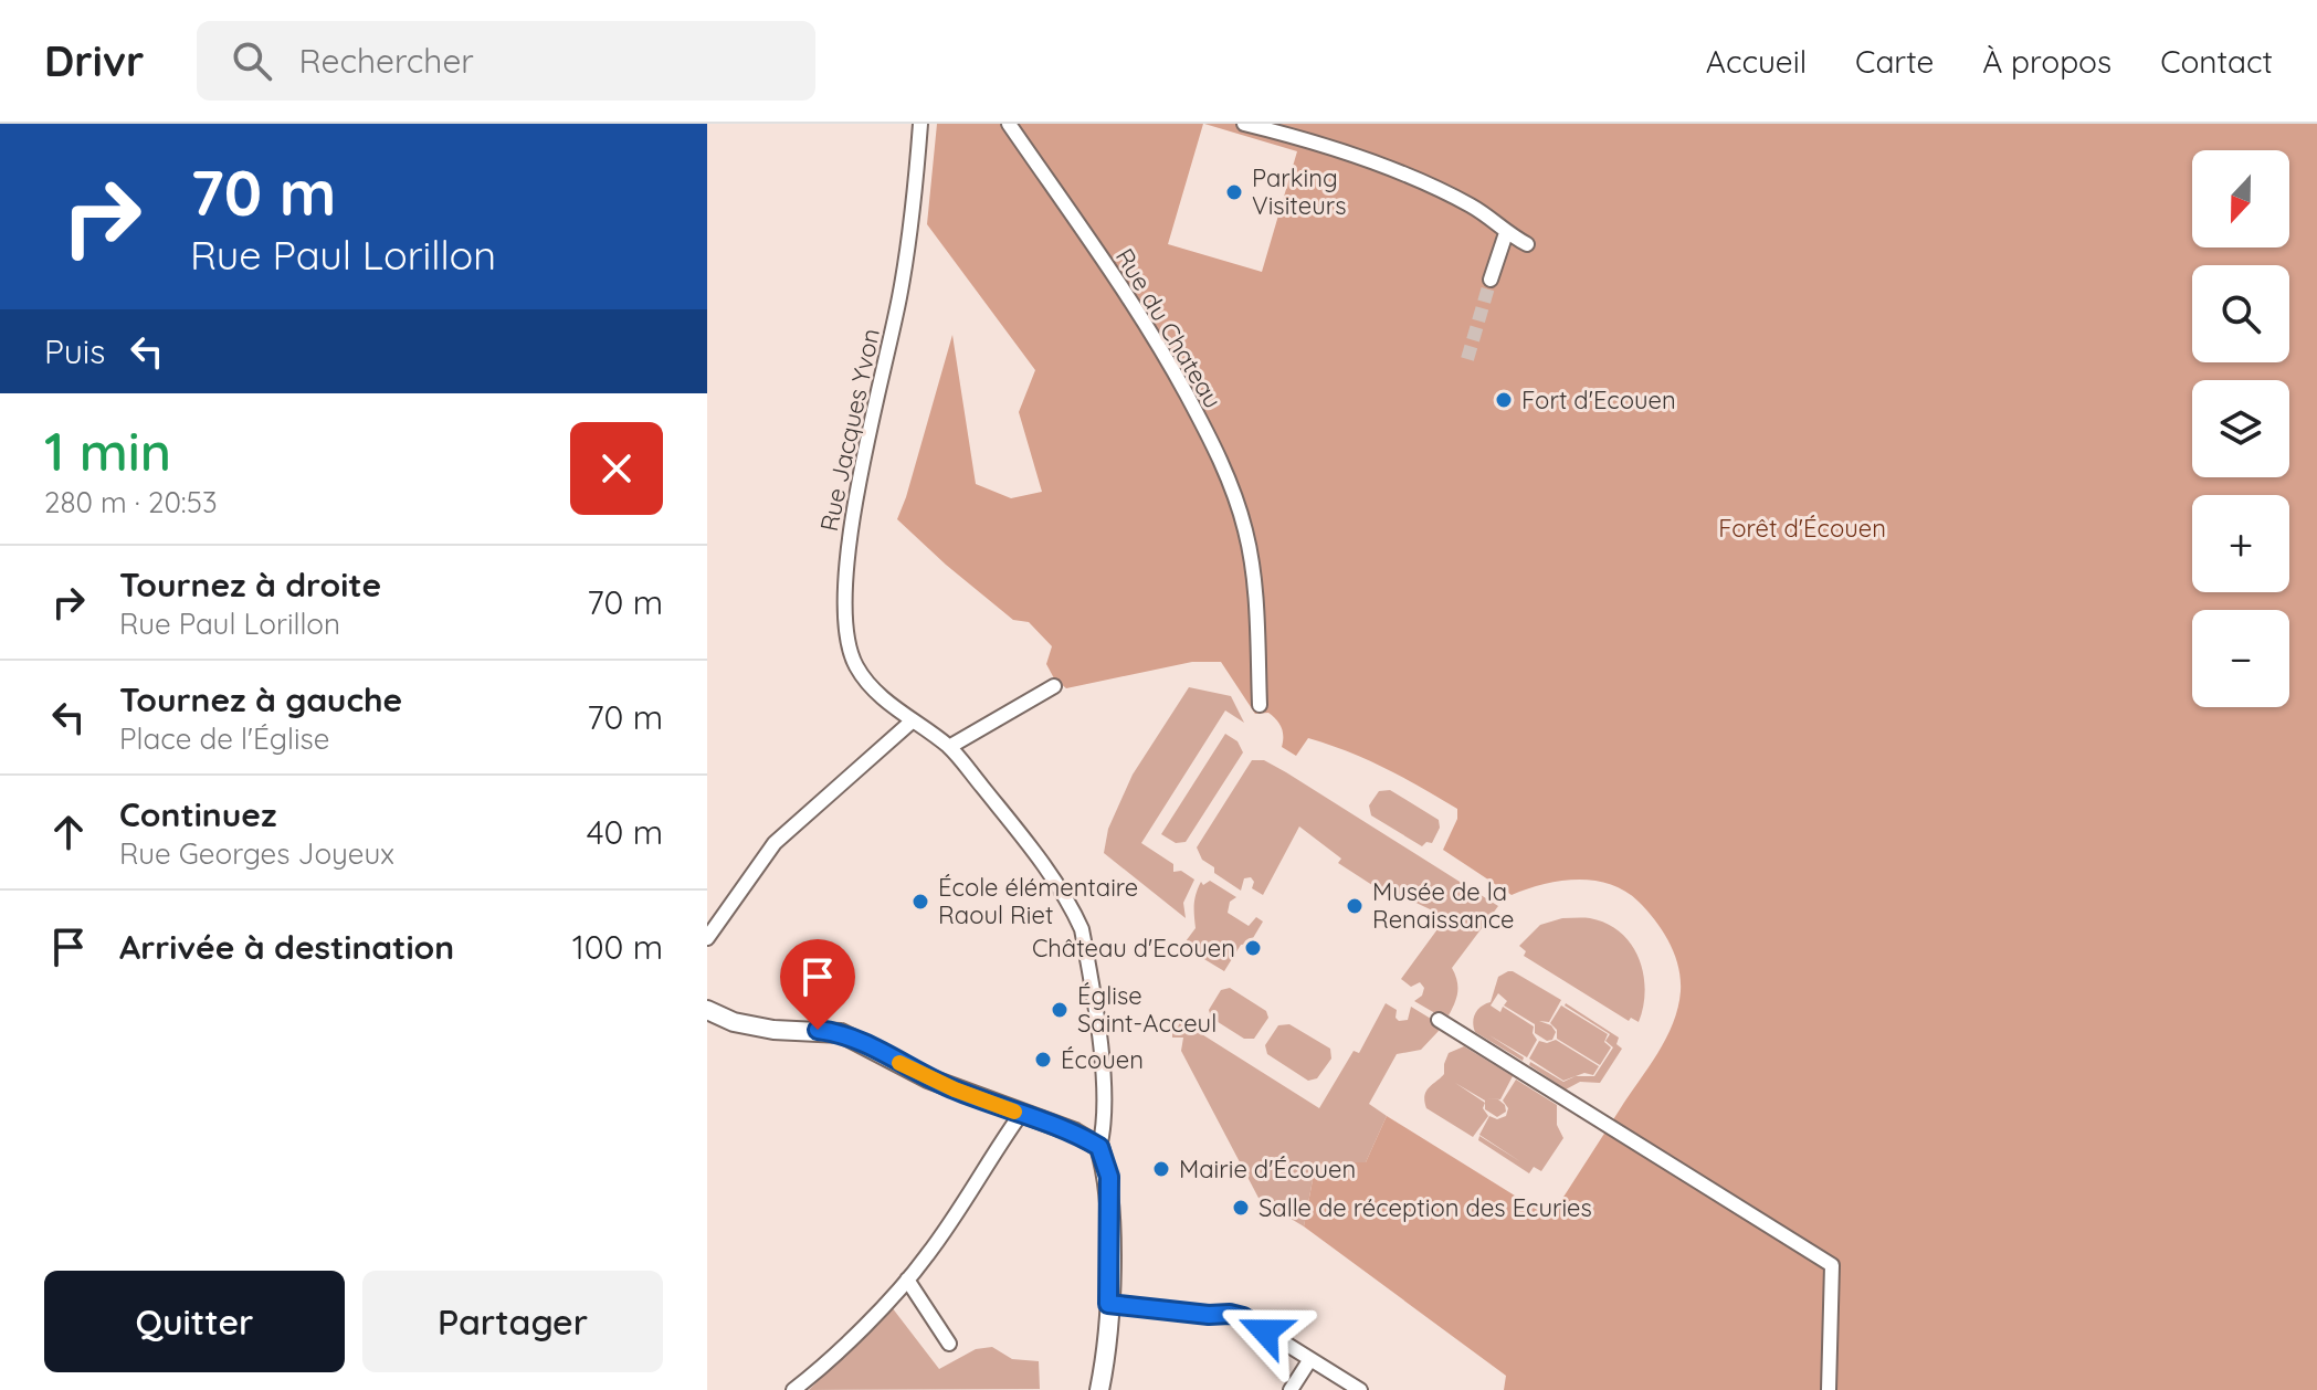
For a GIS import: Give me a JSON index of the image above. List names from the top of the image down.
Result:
{
  "streets": {
    "street": ["Rue du Chateau", "Rue Jacques Yvon"]
  },
  "parks": ["Forêt d'Écouen"],
  "places": [
    "Parking Visiteurs",
    "Fort d'Ecouen",
    "École élémentaire Raoul Riet",
    "Musée de la Renaissance",
    "Château d'Ecouen",
    "Église Saint-Acceul",
    "Écouen",
    "Mairie d'Écouen",
    "Salle de réception des Ecuries"
  ],
  "north": "bottom",
  "page": {
    "header": "Drivr",
    "search": "Rechercher",
    "nav": [
      "Accueil",
      "Carte",
      "À propos",
      "Contact"
    ],
    "turn": ["70 m", "Rue Paul Lorillon"],
    "map_buttons": ["+", "−"],
    "then": "Puis",
    "heading": ["1 min", "280 m · 20:53"],
    "list": [
      {
        "name": "Tournez à droite",
        "note": "Rue Paul Lorillon",
        "value": "70 m"
      },
      {
        "name": "Tournez à gauche",
        "note": "Place de l'Église",
        "value": "70 m"
      },
      {
        "name": "Continuez",
        "note": "Rue Georges Joyeux",
        "value": "40 m"
      },
      {
        "name": "Arrivée à destination",
        "value": "100 m"
      }
    ],
    "buttons": ["Quitter", "Partager"]
  }
}
